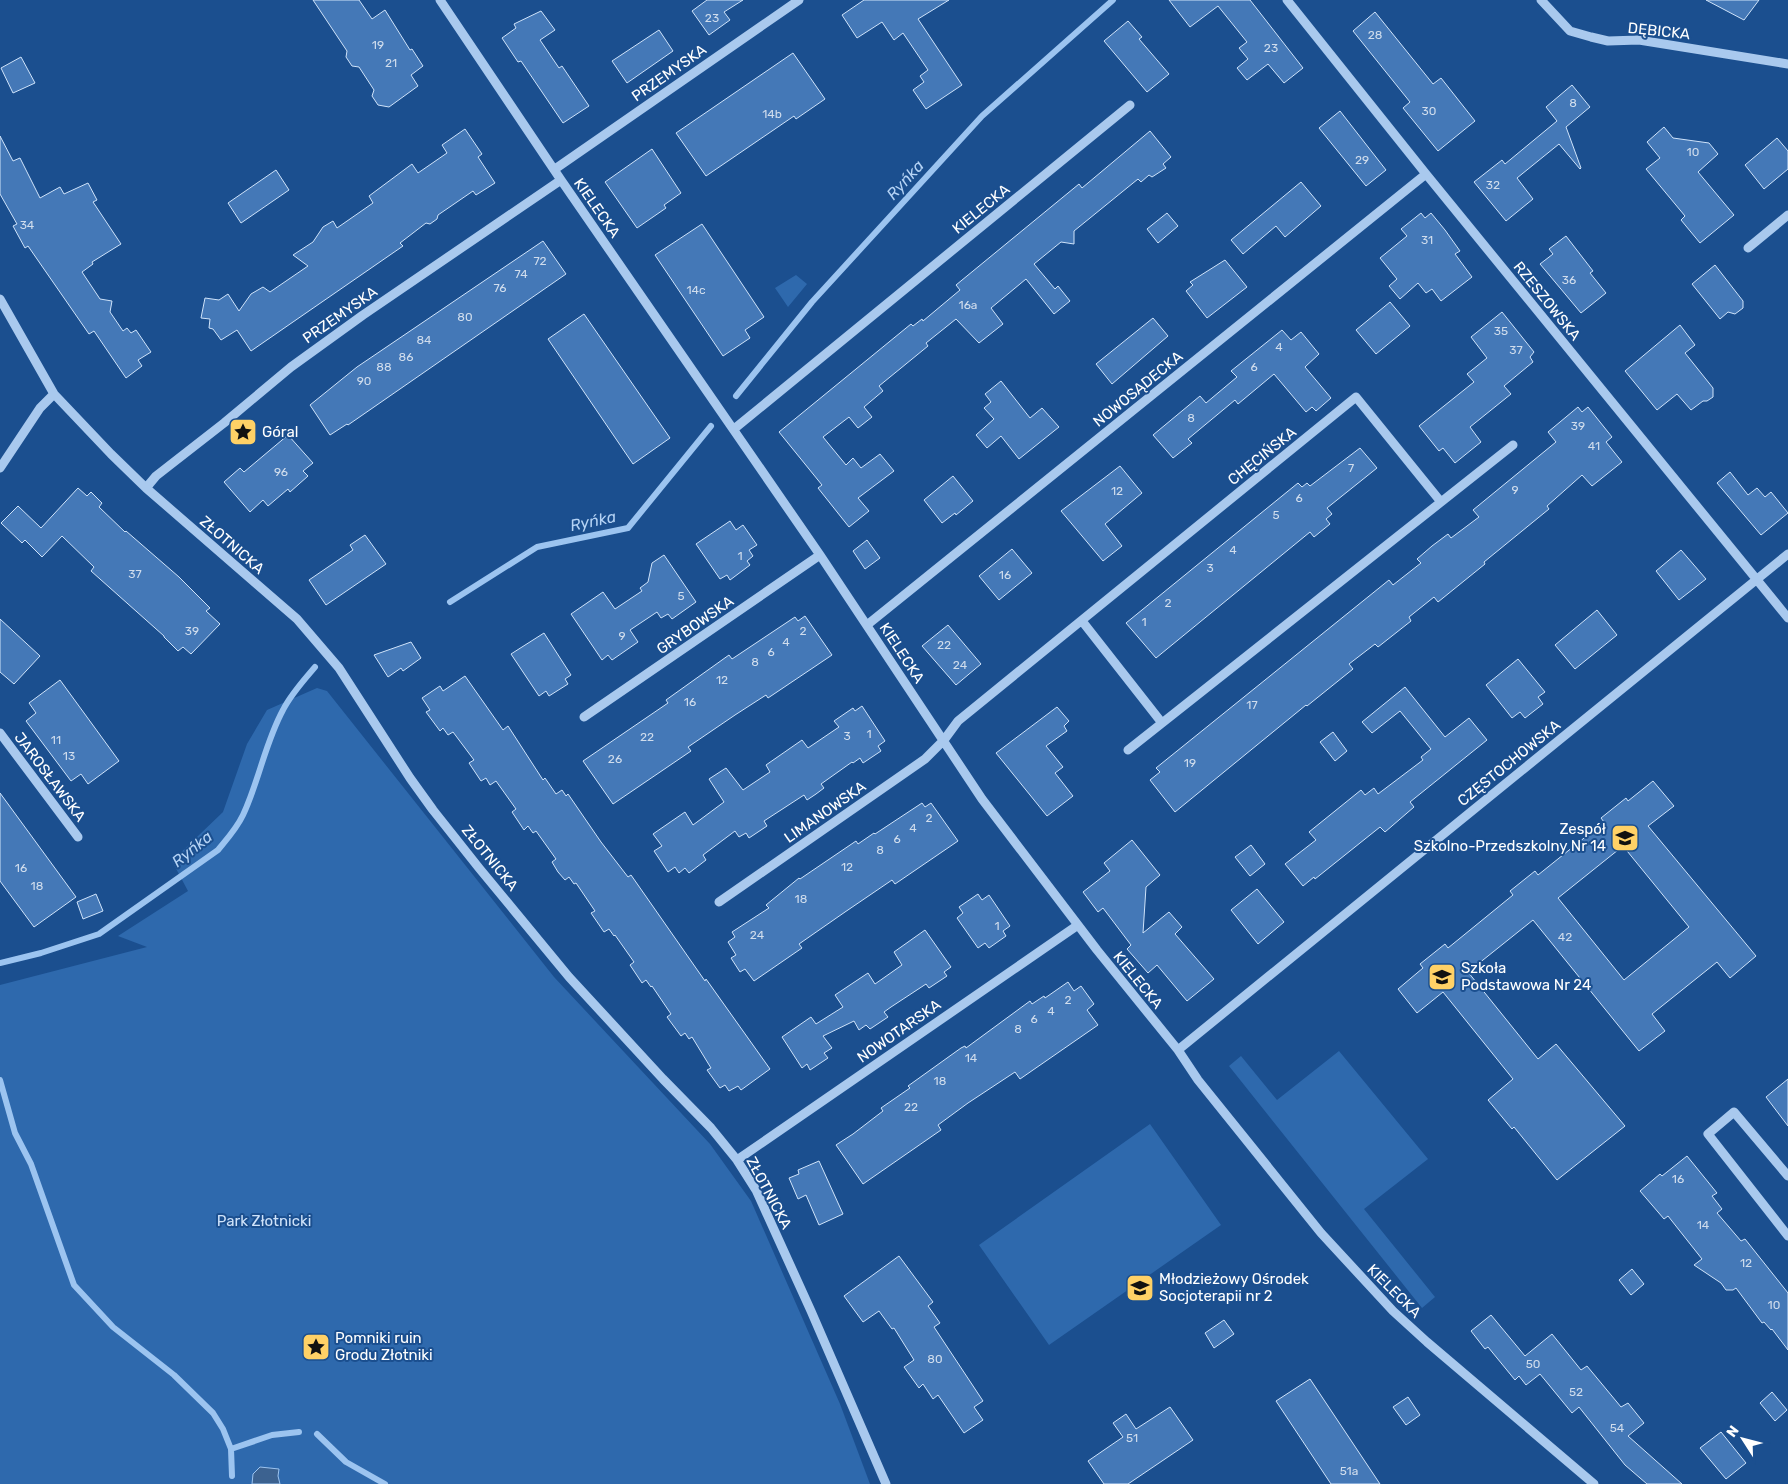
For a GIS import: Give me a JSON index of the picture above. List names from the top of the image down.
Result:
{
  "streets": {
    "street": [
      "DĘBICKA",
      "PRZEMYSKA",
      "KIELECKA",
      "RZESZOWSKA",
      "NOWOSĄDECKA",
      "CHĘCIŃSKA",
      "ZŁOTNICKA",
      "GRYBOWSKA",
      "CZĘSTOCHOWSKA",
      "JAROSŁAWSKA",
      "LIMANOWSKA",
      "NOWOTARSKA"
    ]
  },
  "crossings": [
    ["PRZEMYSKA", "KIELECKA"],
    ["PRZEMYSKA", "ZŁOTNICKA"],
    ["KIELECKA", "NOWOSĄDECKA"],
    ["KIELECKA", "CHĘCIŃSKA"],
    ["KIELECKA", "GRYBOWSKA"],
    ["KIELECKA", "CZĘSTOCHOWSKA"],
    ["KIELECKA", "LIMANOWSKA"],
    ["KIELECKA", "NOWOTARSKA"],
    ["RZESZOWSKA", "NOWOSĄDECKA"],
    ["RZESZOWSKA", "CZĘSTOCHOWSKA"],
    ["CHĘCIŃSKA", "LIMANOWSKA"],
    ["ZŁOTNICKA", "NOWOTARSKA"]
  ],
  "water": ["Ryńka"],
  "parks": ["Park Złotnicki"],
  "places": {
    "place": ["Góral", "Pomniki ruin Grodu Złotniki"],
    "school or university": ["Zespół Szkolno-Przedszkolny Nr 14", "Szkoła Podstawowa Nr 24", "Młodzieżowy Ośrodek Socjoterapii nr 2"]
  },
  "house_numbers": [
    "23",
    "28",
    "19",
    "23",
    "21",
    "8",
    "30",
    "14b",
    "10",
    "29",
    "32",
    "34",
    "31",
    "72",
    "74",
    "36",
    "76",
    "14c",
    "16a",
    "80",
    "35",
    "84",
    "4",
    "37",
    "86",
    "88",
    "6",
    "90",
    "8",
    "39",
    "41",
    "7",
    "96",
    "9",
    "12",
    "6",
    "5",
    "4",
    "1",
    "3",
    "37",
    "16",
    "5",
    "2",
    "1",
    "39",
    "2",
    "9",
    "4",
    "22",
    "6",
    "8",
    "24",
    "12",
    "16",
    "17",
    "1",
    "3",
    "22",
    "11",
    "13",
    "26",
    "19",
    "2",
    "4",
    "6",
    "8",
    "12",
    "16",
    "18",
    "18",
    "1",
    "24",
    "42",
    "2",
    "4",
    "6",
    "8",
    "14",
    "18",
    "22",
    "16",
    "14",
    "12",
    "10",
    "80",
    "50",
    "52",
    "54",
    "51",
    "51a"
  ],
  "north": "top left"
}
